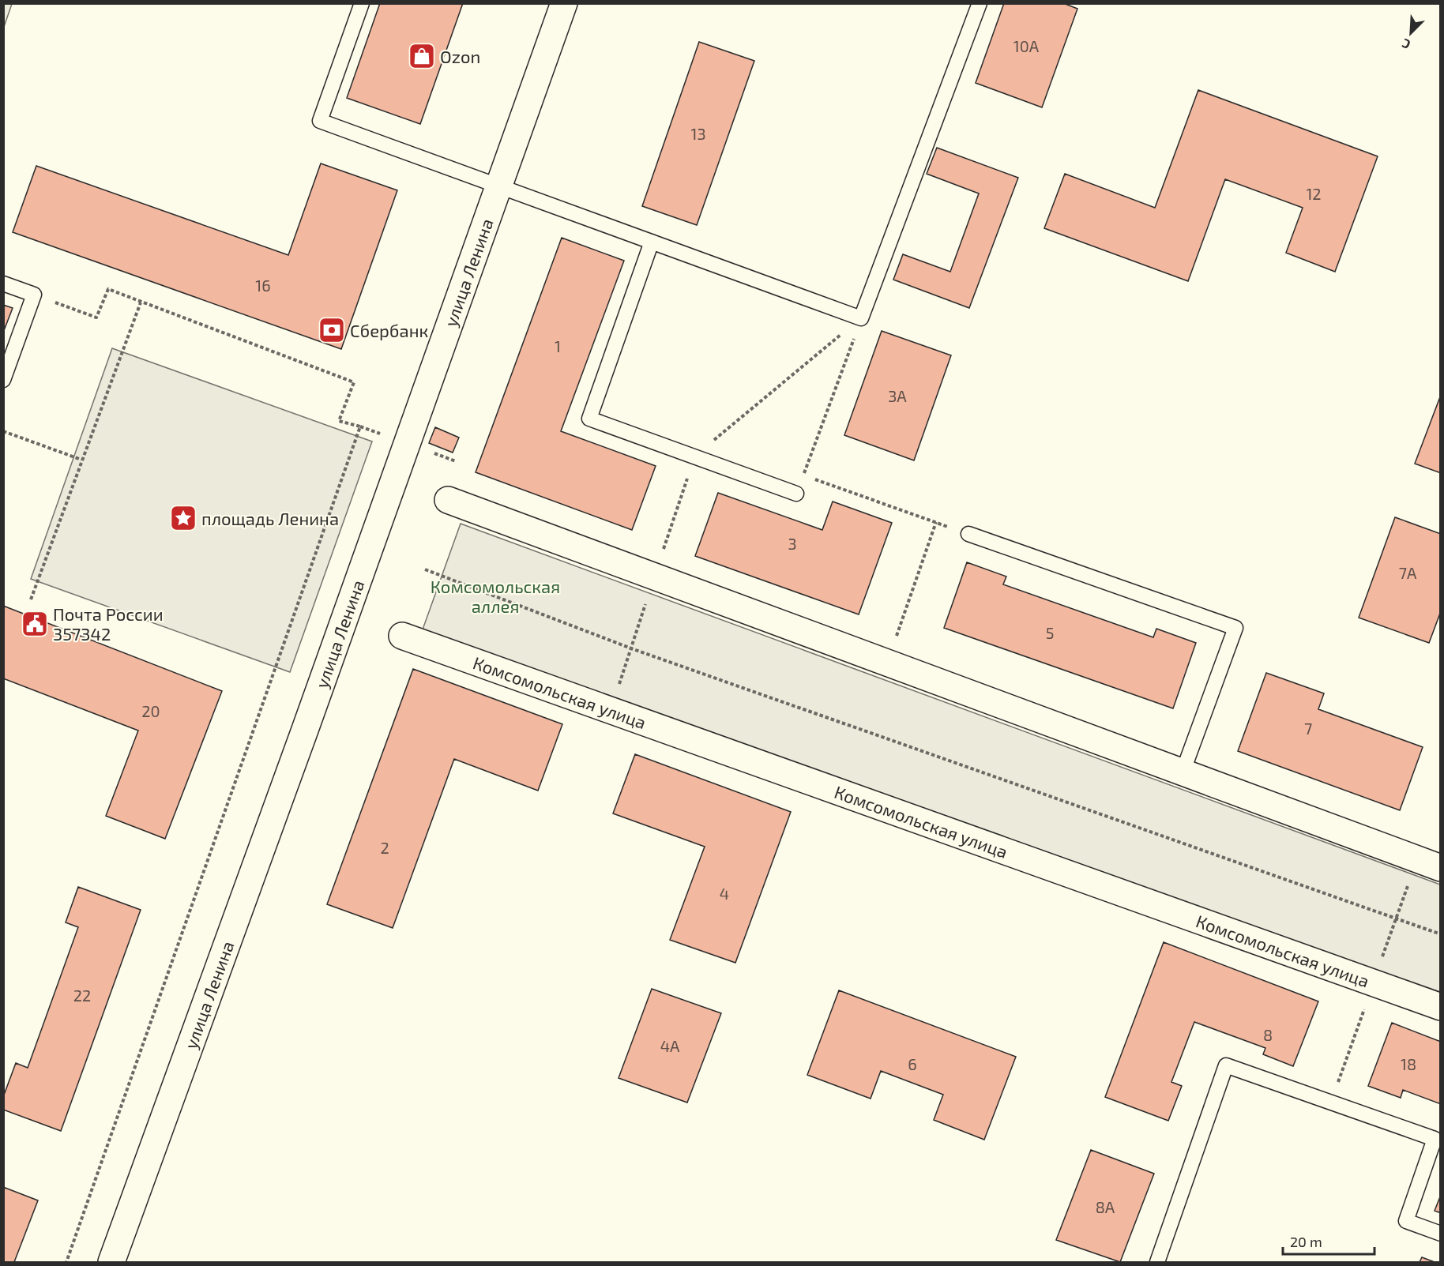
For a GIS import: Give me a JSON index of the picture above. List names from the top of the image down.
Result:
{
  "streets": {
    "street": ["улица Ленина", "Комсомольская улица"]
  },
  "parks": ["Комсомольская аллея"],
  "places": {
    "shop": ["Ozon"],
    "bank": ["Сбербанк"],
    "place": ["площадь Ленина"],
    "public building": ["Почта России 357342"]
  },
  "house_numbers": [
    "10А",
    "13",
    "12",
    "16",
    "1",
    "3А",
    "3",
    "7А",
    "5",
    "20",
    "7",
    "2",
    "4",
    "22",
    "8",
    "4А",
    "6",
    "18",
    "8А"
  ],
  "scale_bar": "20 m",
  "north": "bottom left"
}
